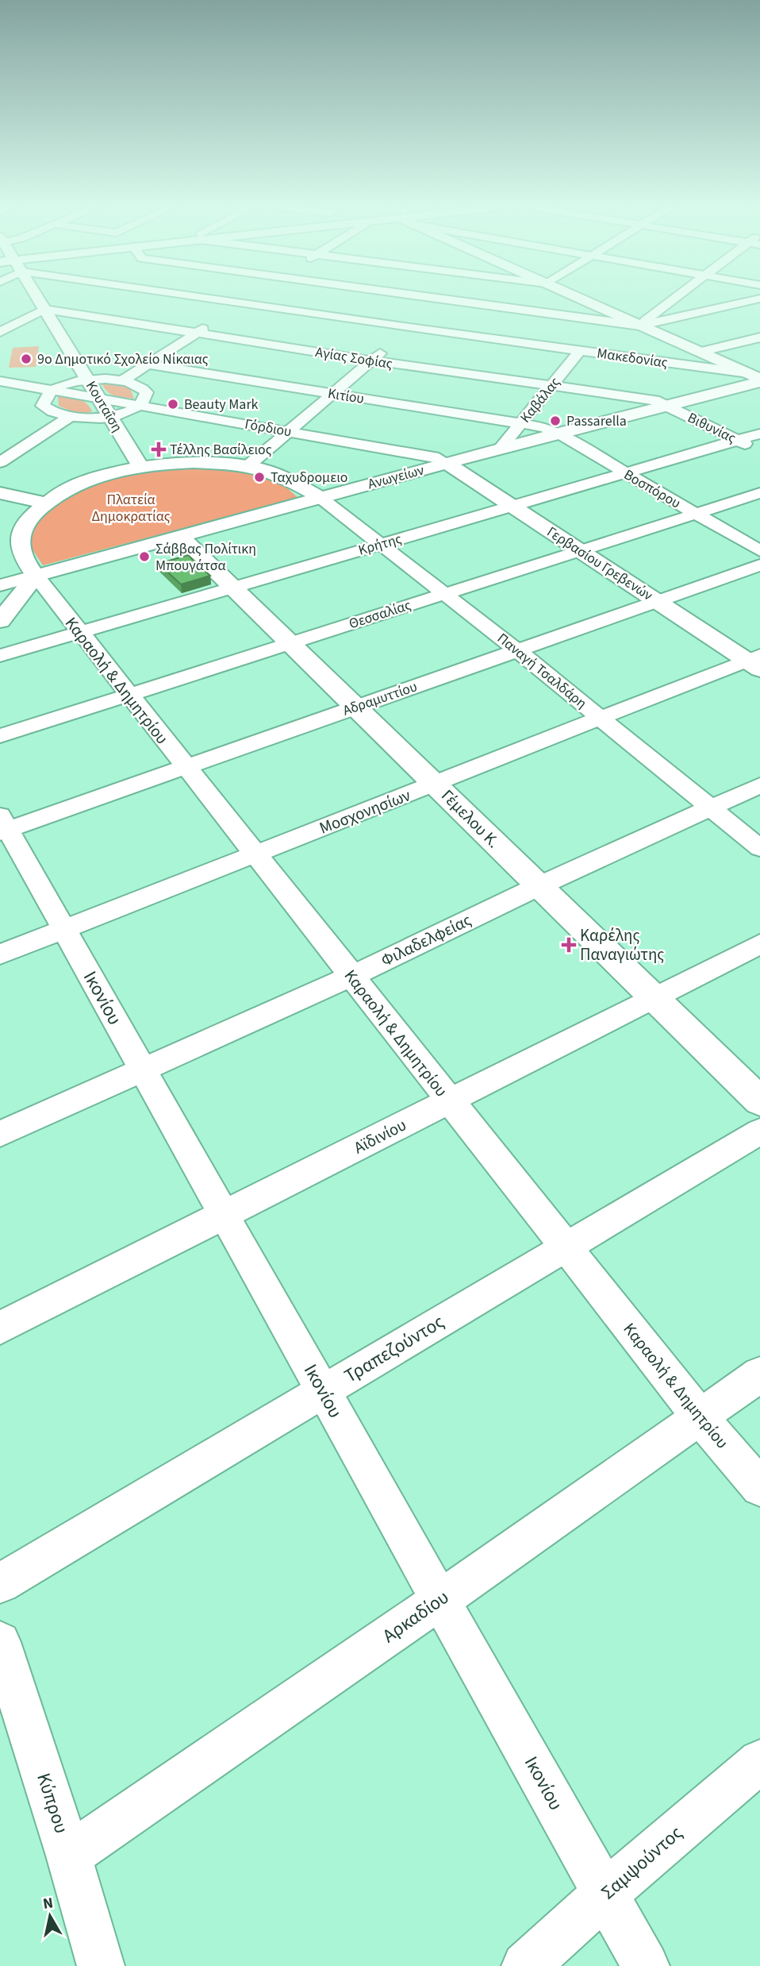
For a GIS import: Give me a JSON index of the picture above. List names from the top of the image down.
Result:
{
  "streets": {
    "main road": [
      "Κουταΐση",
      "Ανωγείων",
      "Γερβασίου Γρεβενών",
      "Γέμελου Κ."
    ],
    "street": [
      "Αγίας Σοφίας",
      "Μακεδονίας",
      "Κιτίου",
      "Καβάλας",
      "Γόρδιου",
      "Βιθυνίας",
      "Βοσπόρου",
      "Κρήτης",
      "Θεσσαλίας",
      "Παναγή Τσαλδάρη",
      "Καραολή & Δημητρίου",
      "Αδραμυττίου",
      "Μοσχονησίων",
      "Φιλαδελφείας",
      "Ικονίου",
      "Αϊδινίου",
      "Τραπεζούντος",
      "Αρκαδίου",
      "Κύπρου",
      "Σαμψούντος"
    ]
  },
  "crossings": [
    ["Αγίας Σοφίας", "Καβάλας"],
    ["Αγίας Σοφίας", "Κουταΐση"],
    ["Αγίας Σοφίας", "Βιθυνίας"],
    ["Αγίας Σοφίας", "Ανωγείων"],
    ["Μακεδονίας", "Καβάλας"],
    ["Μακεδονίας", "Ανωγείων"],
    ["Κιτίου", "Καβάλας"],
    ["Κιτίου", "Ανωγείων"],
    ["Κιτίου", "Βοσπόρου"],
    ["Καβάλας", "Ανωγείων"],
    ["Κουταΐση", "Γόρδιου"],
    ["Γόρδιου", "Ανωγείων"],
    ["Γόρδιου", "Γερβασίου Γρεβενών"],
    ["Βιθυνίας", "Ανωγείων"],
    ["Βιθυνίας", "Κρήτης"],
    ["Ανωγείων", "Βοσπόρου"],
    ["Ανωγείων", "Γερβασίου Γρεβενών"],
    ["Ανωγείων", "Παναγή Τσαλδάρη"],
    ["Ανωγείων", "Καραολή & Δημητρίου"],
    ["Ανωγείων", "Γέμελου Κ."],
    ["Βοσπόρου", "Κρήτης"],
    ["Βοσπόρου", "Θεσσαλίας"],
    ["Κρήτης", "Γερβασίου Γρεβενών"],
    ["Κρήτης", "Παναγή Τσαλδάρη"],
    ["Κρήτης", "Καραολή & Δημητρίου"],
    ["Κρήτης", "Γέμελου Κ."],
    ["Γερβασίου Γρεβενών", "Θεσσαλίας"],
    ["Γερβασίου Γρεβενών", "Αδραμυττίου"],
    ["Γερβασίου Γρεβενών", "Μοσχονησίων"],
    ["Θεσσαλίας", "Παναγή Τσαλδάρη"],
    ["Θεσσαλίας", "Καραολή & Δημητρίου"],
    ["Θεσσαλίας", "Γέμελου Κ."],
    ["Παναγή Τσαλδάρη", "Αδραμυττίου"],
    ["Παναγή Τσαλδάρη", "Μοσχονησίων"],
    ["Παναγή Τσαλδάρη", "Φιλαδελφείας"],
    ["Καραολή & Δημητρίου", "Αδραμυττίου"],
    ["Καραολή & Δημητρίου", "Μοσχονησίων"],
    ["Καραολή & Δημητρίου", "Φιλαδελφείας"],
    ["Καραολή & Δημητρίου", "Αϊδινίου"],
    ["Καραολή & Δημητρίου", "Τραπεζούντος"],
    ["Καραολή & Δημητρίου", "Αρκαδίου"],
    ["Αδραμυττίου", "Γέμελου Κ."],
    ["Αδραμυττίου", "Ικονίου"],
    ["Μοσχονησίων", "Γέμελου Κ."],
    ["Μοσχονησίων", "Ικονίου"],
    ["Γέμελου Κ.", "Φιλαδελφείας"],
    ["Γέμελου Κ.", "Αϊδινίου"],
    ["Φιλαδελφείας", "Ικονίου"],
    ["Ικονίου", "Αϊδινίου"],
    ["Ικονίου", "Τραπεζούντος"],
    ["Ικονίου", "Αρκαδίου"],
    ["Ικονίου", "Σαμψούντος"],
    ["Αρκαδίου", "Κύπρου"]
  ],
  "parks": ["Πλατεία Δημοκρατίας"],
  "places": {
    "other": [
      "9o Δημοτικό Σχολείο Νίκαιας",
      "Beauty Mark",
      "Passarella",
      "Ταχυδρομειο",
      "Σάββας Πολίτικη Μπουγάτσα"
    ],
    "health": ["Τέλλης Βασίλειος", "Καρέλης Παναγιώτης"]
  },
  "north": "top"
}
